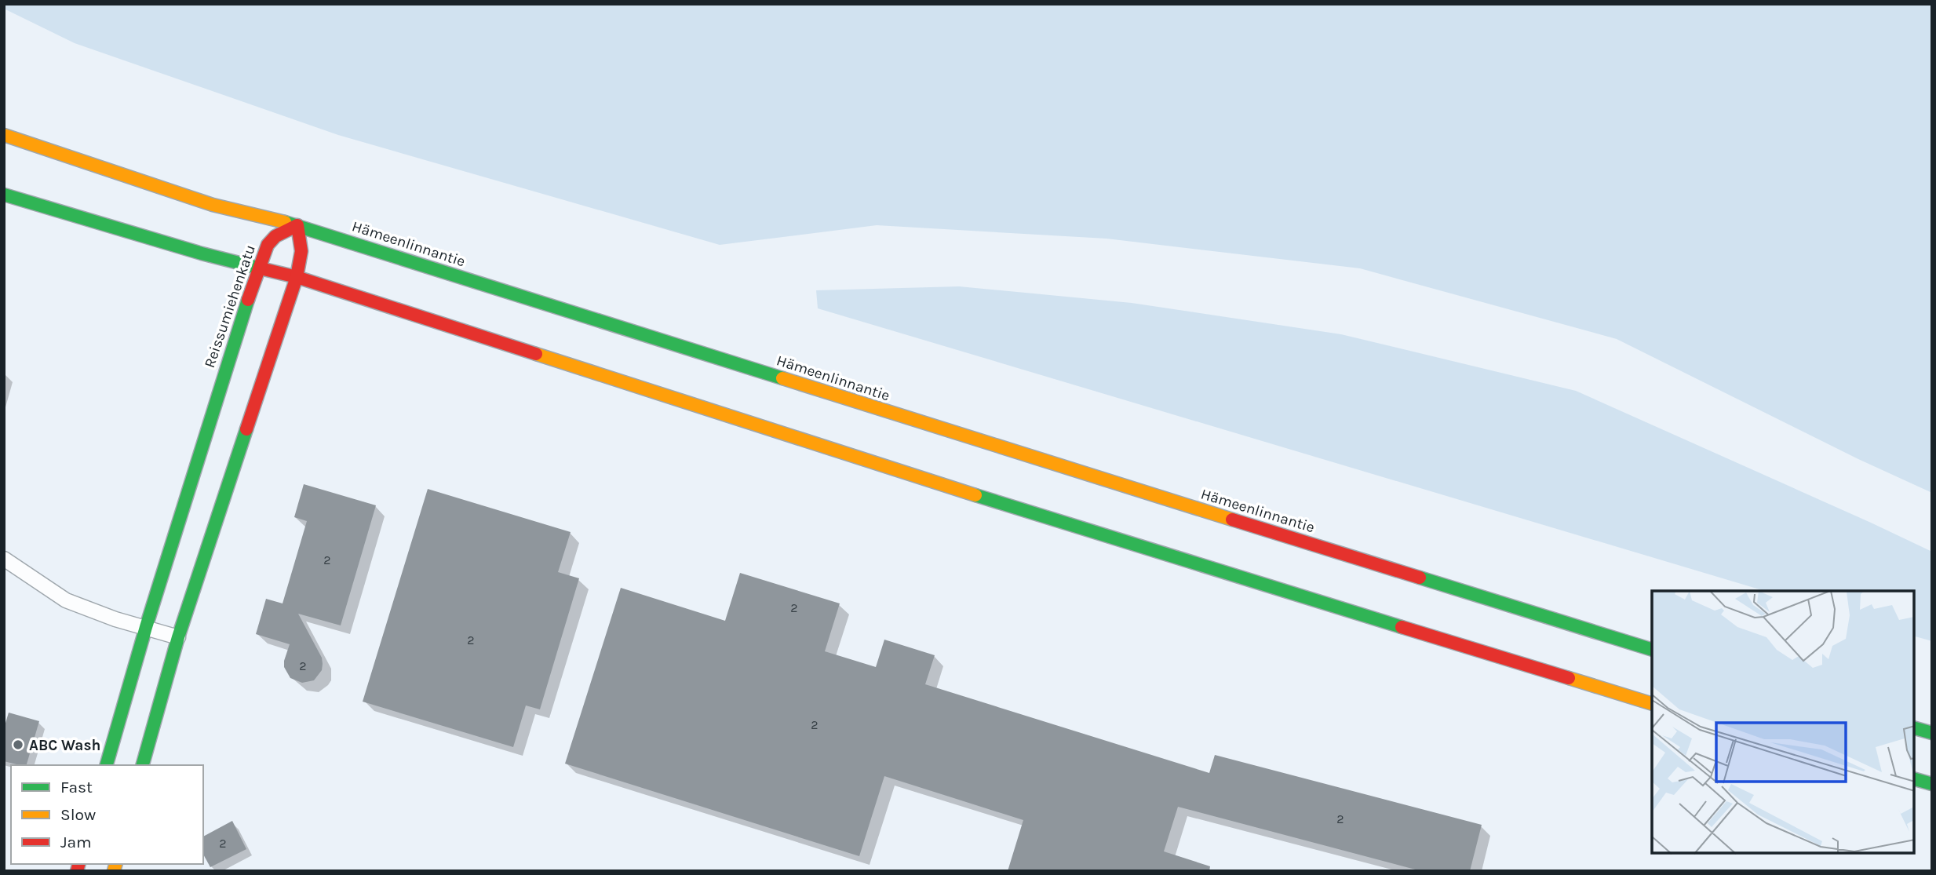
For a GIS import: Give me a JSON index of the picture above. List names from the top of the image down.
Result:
{
  "streets": {
    "main road": ["Hämeenlinnantie", "Reissumiehenkatu"]
  },
  "crossings": [
    ["Hämeenlinnantie", "Reissumiehenkatu"]
  ],
  "places": ["ABC Wash"],
  "house_numbers": [
    "2",
    "2",
    "2",
    "2",
    "2",
    "2",
    "2"
  ],
  "legend": ["Fast", "Slow", "Jam"]
}
